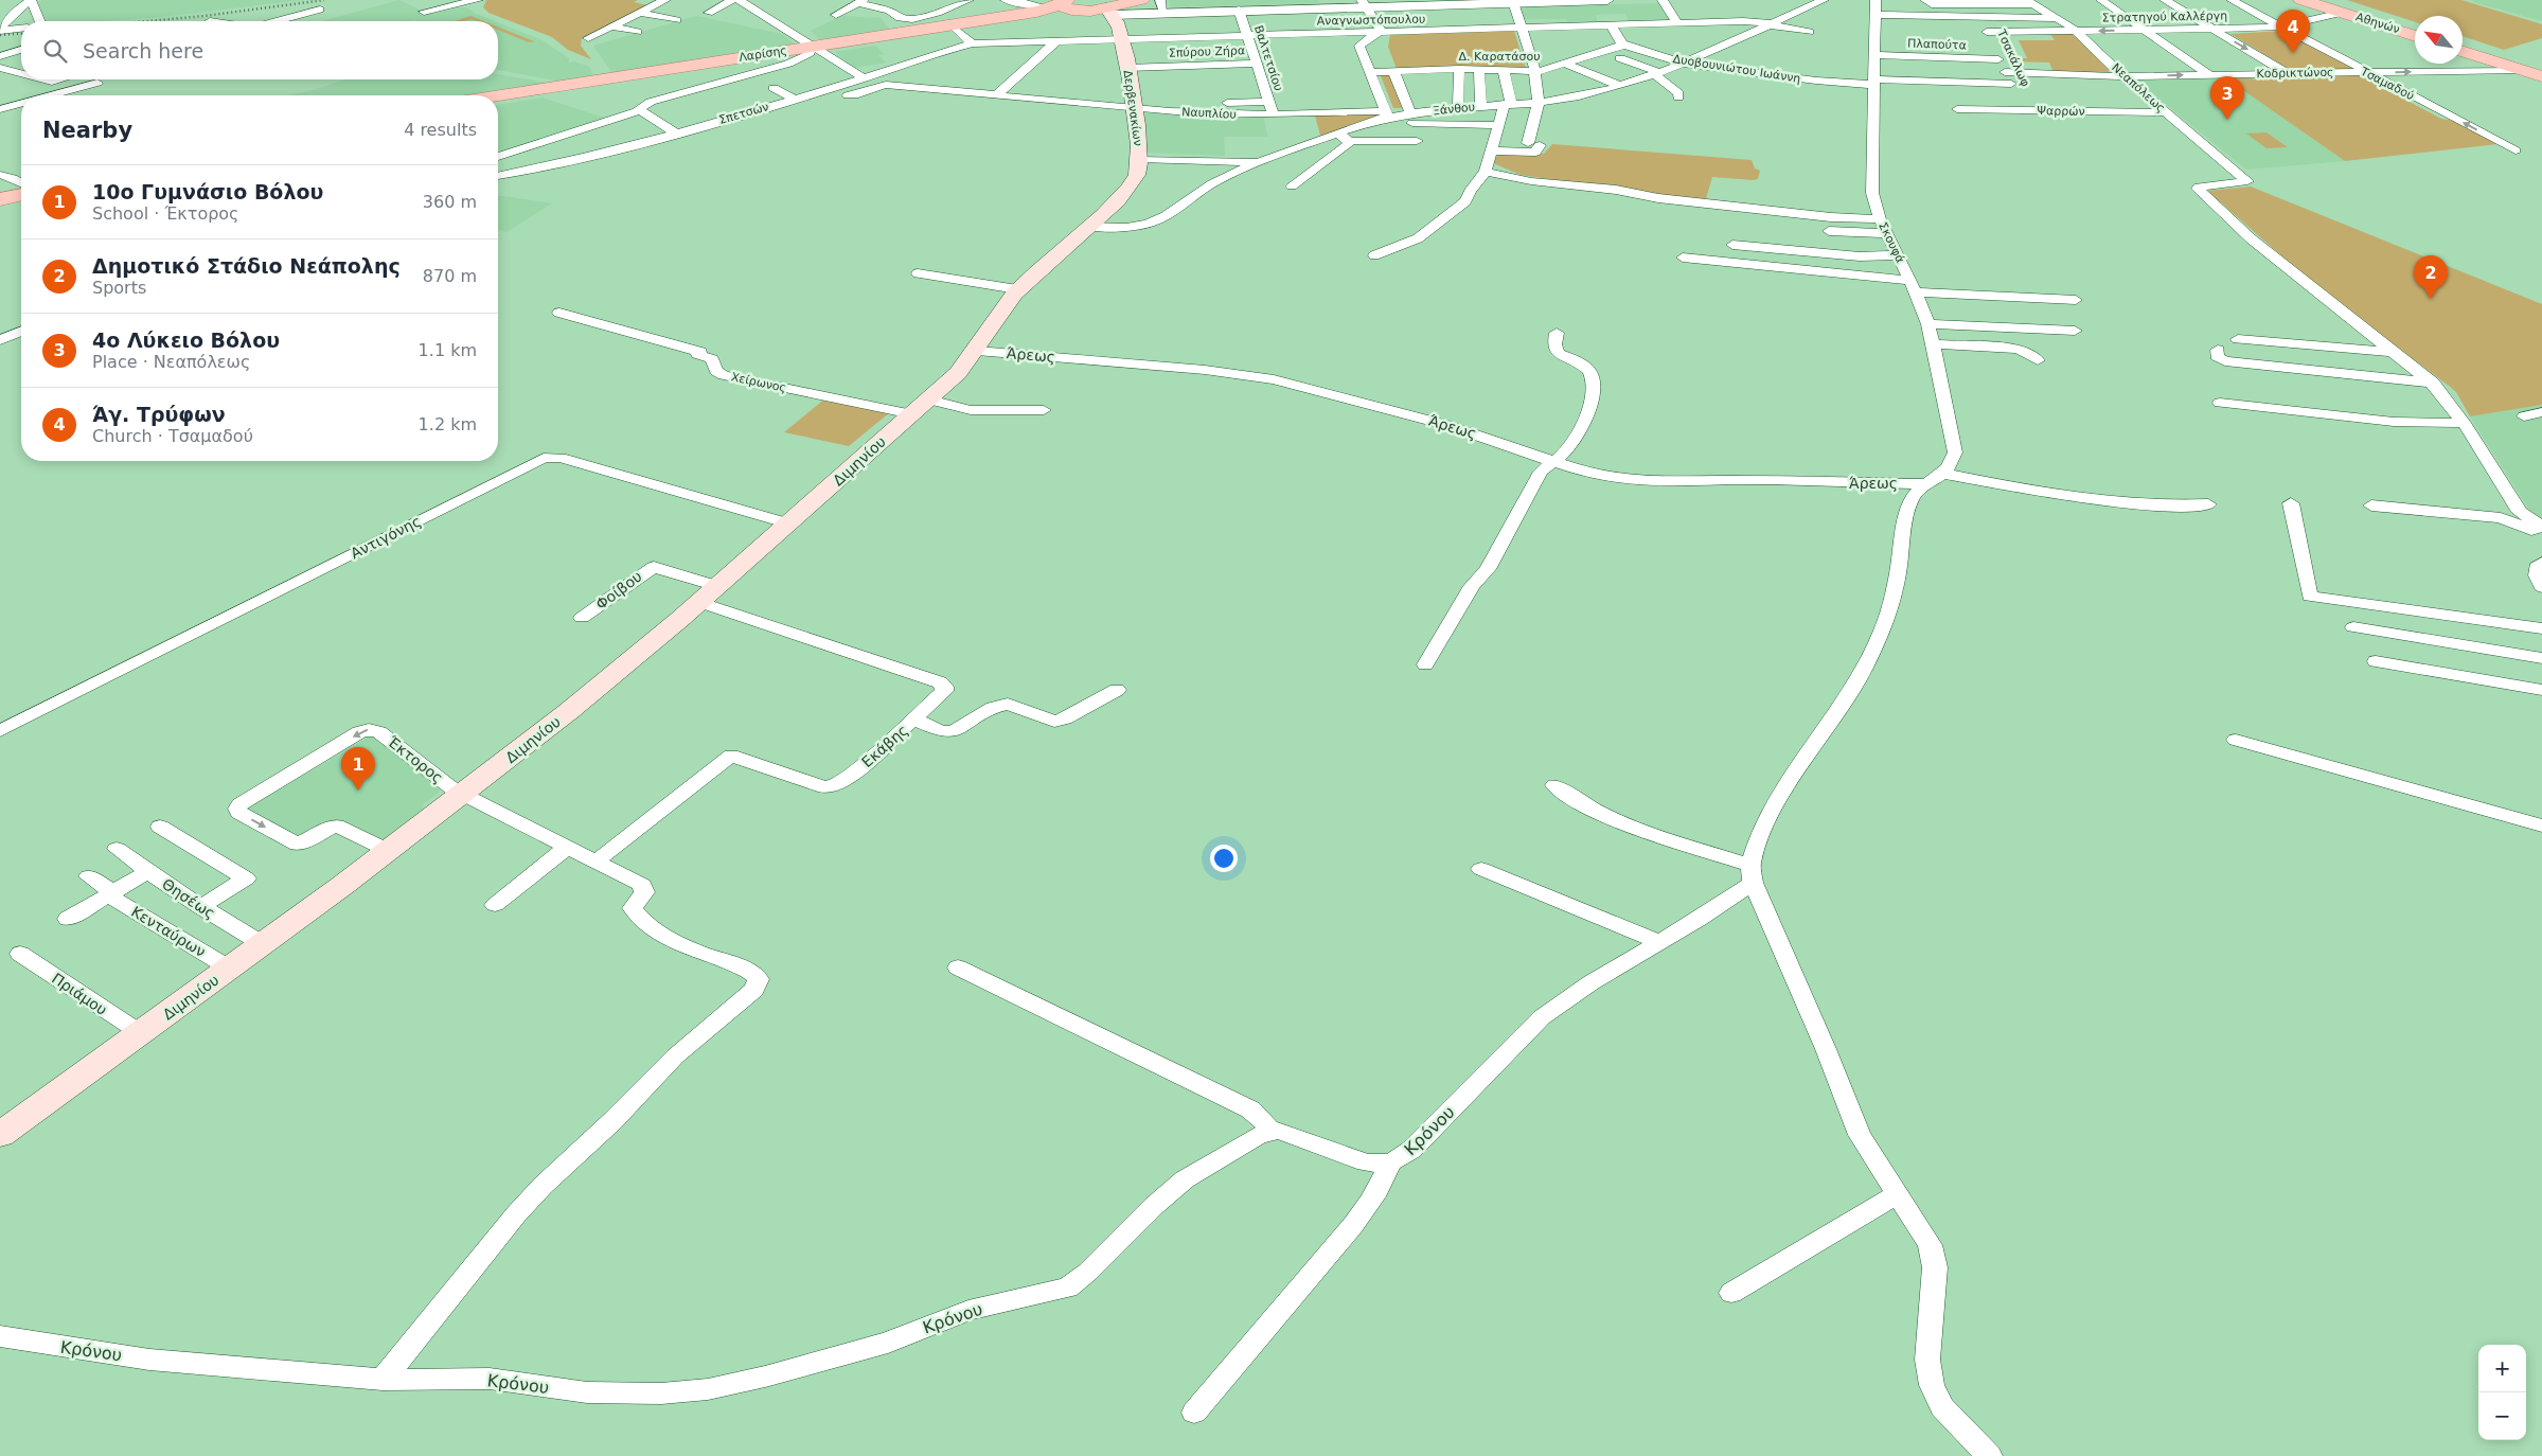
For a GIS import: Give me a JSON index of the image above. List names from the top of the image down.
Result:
{
  "streets": {
    "main road": [
      "Αθηνών",
      "Λαρίσης",
      "Δερβενακίων",
      "Διμηνίου"
    ],
    "street": [
      "Στρατηγού Καλλέργη",
      "Αναγνωστόπουλου",
      "Πλαπούτα",
      "Σπύρου Ζήρα",
      "Δ. Καρατάσου",
      "Βαλτετσίου",
      "Τσακάλωφ",
      "Δυοβουνιώτου Ιωάννη",
      "Κοδρικτώνος",
      "Τσαμαδού",
      "Νεαπόλεως",
      "Ξάνθου",
      "Ψαρρών",
      "Σπετσών",
      "Ναυπλίου",
      "Σκουφά",
      "Άρεως",
      "Χείρωνος",
      "Αντιγόνης",
      "Φοίβου",
      "Εκάβης",
      "Έκτορος",
      "Θησέως",
      "Κενταύρων",
      "Πριάμου",
      "Κρόνου"
    ]
  },
  "crossings": [
    ["Στρατηγού Καλλέργη", "Αθηνών"],
    ["Στρατηγού Καλλέργη", "Τσακάλωφ"],
    ["Στρατηγού Καλλέργη", "Τσαμαδού"],
    ["Στρατηγού Καλλέργη", "Νεαπόλεως"],
    ["Αναγνωστόπουλου", "Σπύρου Ζήρα"],
    ["Αναγνωστόπουλου", "Βαλτετσίου"],
    ["Αναγνωστόπουλου", "Δερβενακίων"],
    ["Αναγνωστόπουλου", "Ξάνθου"],
    ["Αναγνωστόπουλου", "Σπετσών"],
    ["Πλαπούτα", "Τσακάλωφ"],
    ["Πλαπούτα", "Σκουφά"],
    ["Σπύρου Ζήρα", "Βαλτετσίου"],
    ["Σπύρου Ζήρα", "Δερβενακίων"],
    ["Λαρίσης", "Δερβενακίων"],
    ["Δ. Καρατάσου", "Δυοβουνιώτου Ιωάννη"],
    ["Βαλτετσίου", "Ναυπλίου"],
    ["Τσακάλωφ", "Δυοβουνιώτου Ιωάννη"],
    ["Τσακάλωφ", "Κοδρικτώνος"],
    ["Τσακάλωφ", "Ψαρρών"],
    ["Δυοβουνιώτου Ιωάννη", "Ξάνθου"],
    ["Δυοβουνιώτου Ιωάννη", "Ψαρρών"],
    ["Δυοβουνιώτου Ιωάννη", "Σκουφά"],
    ["Κοδρικτώνος", "Τσαμαδού"],
    ["Κοδρικτώνος", "Νεαπόλεως"],
    ["Νεαπόλεως", "Ψαρρών"],
    ["Δερβενακίων", "Ξάνθου"],
    ["Δερβενακίων", "Ναυπλίου"],
    ["Δερβενακίων", "Διμηνίου"],
    ["Ξάνθου", "Ναυπλίου"],
    ["Σκουφά", "Άρεως"],
    ["Σκουφά", "Κρόνου"],
    ["Άρεως", "Διμηνίου"],
    ["Χείρωνος", "Διμηνίου"],
    ["Διμηνίου", "Αντιγόνης"],
    ["Διμηνίου", "Φοίβου"],
    ["Διμηνίου", "Εκάβης"],
    ["Διμηνίου", "Έκτορος"],
    ["Διμηνίου", "Θησέως"],
    ["Διμηνίου", "Κενταύρων"],
    ["Διμηνίου", "Πριάμου"],
    ["Φοίβου", "Εκάβης"],
    ["Εκάβης", "Έκτορος"],
    ["Έκτορος", "Κρόνου"]
  ],
  "one_way": ["Κοδρικτώνος", "Τσαμαδού"],
  "north": "top left",
  "page": {
    "pins": [
      "4",
      "3",
      "2",
      "1"
    ],
    "search": "Search here",
    "heading": ["Nearby", "4 results"],
    "list": [
      {
        "mark": "1",
        "name": "10ο Γυμνάσιο Βόλου",
        "note": "School · Έκτορος",
        "value": "360 m"
      },
      {
        "mark": "2",
        "name": "Δημοτικό Στάδιο Νεάπολης",
        "note": "Sports",
        "value": "870 m"
      },
      {
        "mark": "3",
        "name": "4ο Λύκειο Βόλου",
        "note": "Place · Νεαπόλεως",
        "value": "1.1 km"
      },
      {
        "mark": "4",
        "name": "Άγ. Τρύφων",
        "note": "Church · Τσαμαδού",
        "value": "1.2 km"
      }
    ],
    "map_buttons": ["+", "−"]
  }
}
